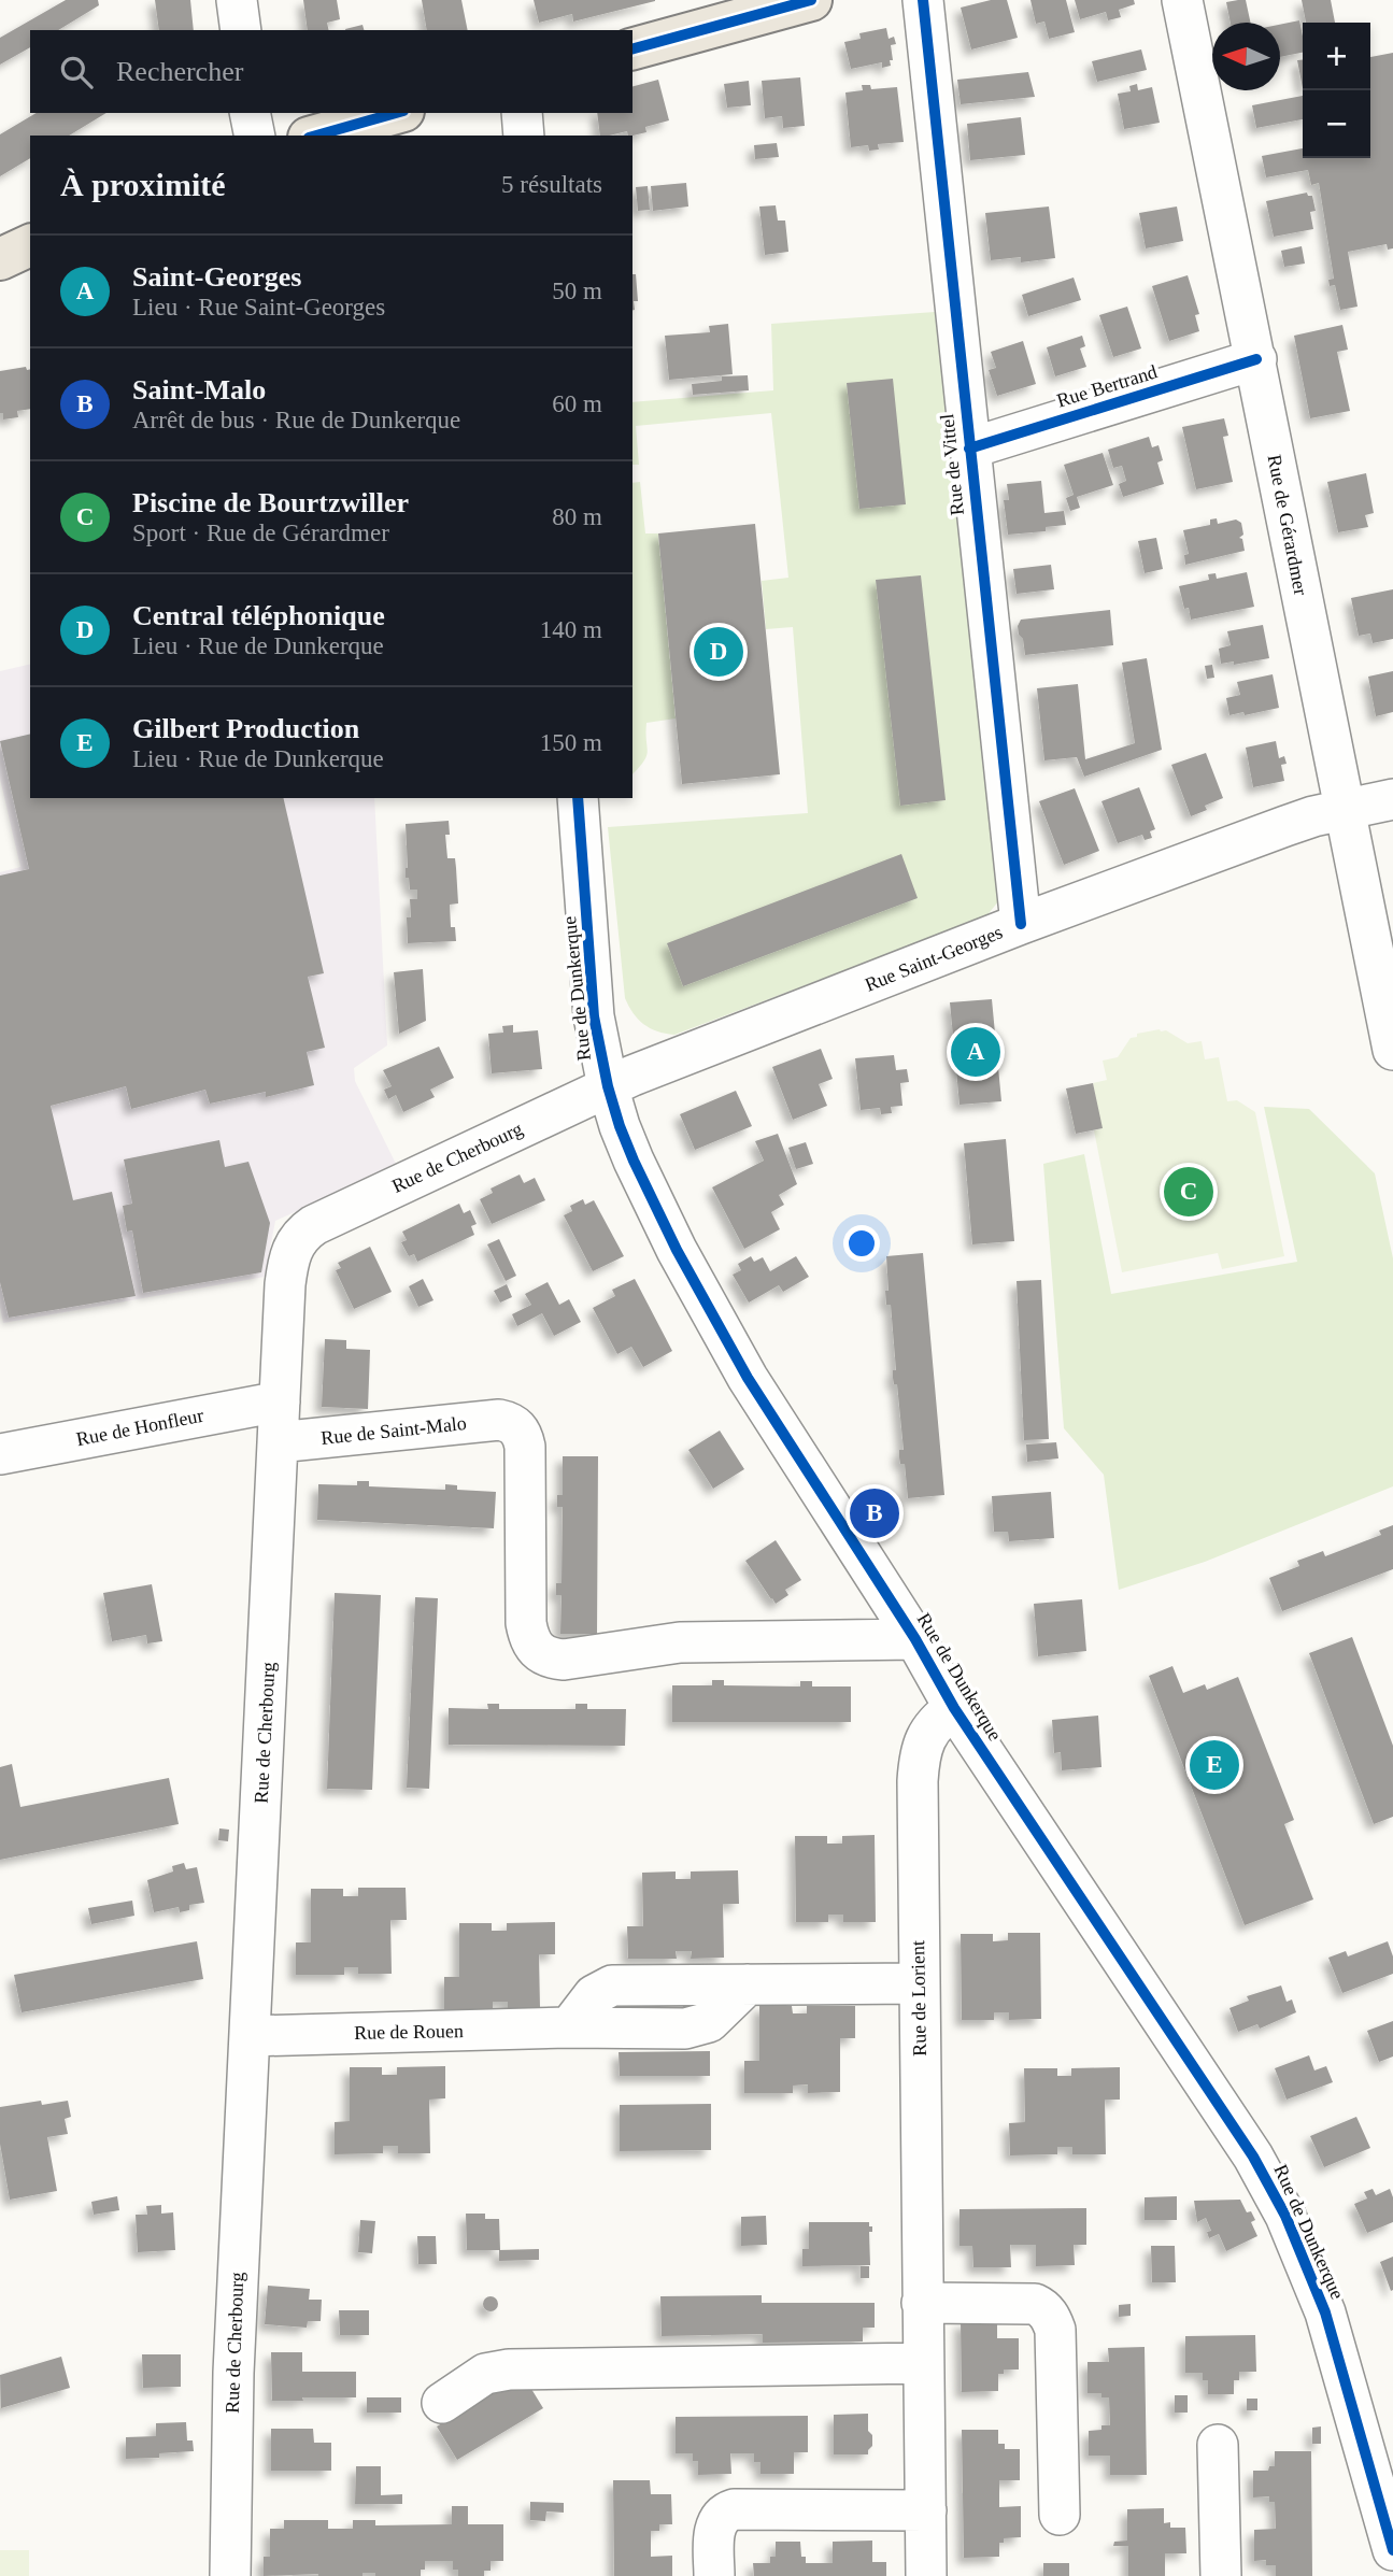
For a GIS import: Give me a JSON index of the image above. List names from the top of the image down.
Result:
{
  "streets": {
    "street": [
      "Rue Bertrand",
      "Rue de Vittel",
      "Rue de Gérardmer",
      "Rue Saint-Georges",
      "Rue de Dunkerque",
      "Rue de Cherbourg",
      "Rue de Honfleur",
      "Rue de Saint-Malo",
      "Rue de Lorient",
      "Rue de Rouen"
    ]
  },
  "crossings": [
    ["Rue Bertrand", "Rue de Vittel"],
    ["Rue Bertrand", "Rue de Gérardmer"],
    ["Rue de Vittel", "Rue Saint-Georges"],
    ["Rue de Gérardmer", "Rue Saint-Georges"],
    ["Rue Saint-Georges", "Rue de Dunkerque"],
    ["Rue Saint-Georges", "Rue de Cherbourg"],
    ["Rue de Dunkerque", "Rue de Cherbourg"],
    ["Rue de Dunkerque", "Rue de Saint-Malo"],
    ["Rue de Dunkerque", "Rue de Lorient"],
    ["Rue de Cherbourg", "Rue de Honfleur"],
    ["Rue de Cherbourg", "Rue de Saint-Malo"],
    ["Rue de Cherbourg", "Rue de Rouen"],
    ["Rue de Lorient", "Rue de Rouen"]
  ],
  "north": "left",
  "page": {
    "map_buttons": ["+", "−"],
    "search": "Rechercher",
    "heading": ["À proximité", "5 résultats"],
    "list": [
      {
        "mark": "A",
        "name": "Saint-Georges",
        "note": "Lieu · Rue Saint-Georges",
        "value": "50 m"
      },
      {
        "mark": "B",
        "name": "Saint-Malo",
        "note": "Arrêt de bus · Rue de Dunkerque",
        "value": "60 m"
      },
      {
        "mark": "C",
        "name": "Piscine de Bourtzwiller",
        "note": "Sport · Rue de Gérardmer",
        "value": "80 m"
      },
      {
        "mark": "D",
        "name": "Central téléphonique",
        "note": "Lieu · Rue de Dunkerque",
        "value": "140 m"
      },
      {
        "mark": "E",
        "name": "Gilbert Production",
        "note": "Lieu · Rue de Dunkerque",
        "value": "150 m"
      }
    ],
    "pins": [
      "D",
      "A",
      "C",
      "B",
      "E"
    ]
  }
}
